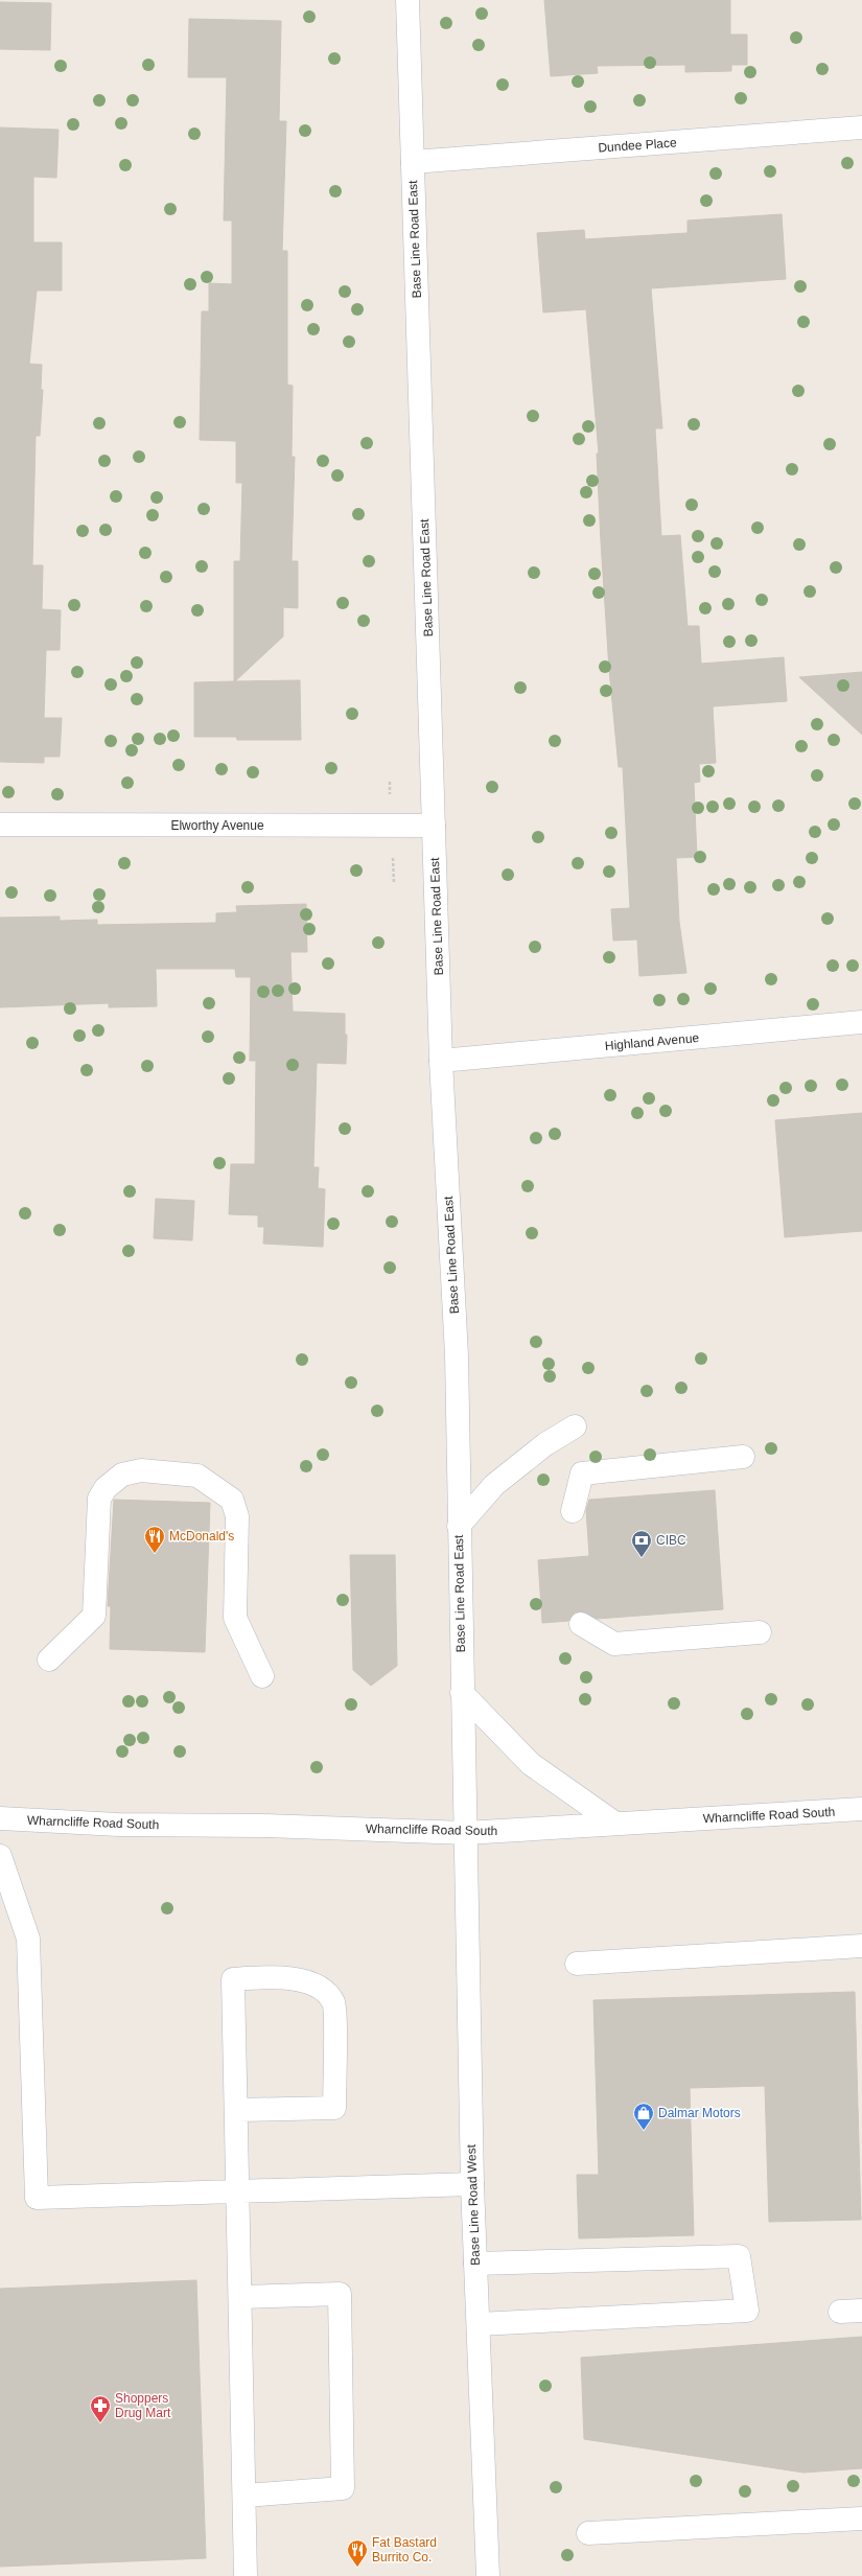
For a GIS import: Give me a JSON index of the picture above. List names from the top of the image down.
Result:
{
  "streets": {
    "street": [
      "Dundee Place",
      "Base Line Road East",
      "Elworthy Avenue",
      "Highland Avenue",
      "Wharncliffe Road South",
      "Base Line Road West"
    ]
  },
  "crossings": [
    ["Dundee Place", "Base Line Road East"],
    ["Base Line Road East", "Elworthy Avenue"],
    ["Base Line Road East", "Highland Avenue"],
    ["Base Line Road East", "Wharncliffe Road South"],
    ["Base Line Road East", "Base Line Road West"],
    ["Wharncliffe Road South", "Base Line Road West"]
  ],
  "places": {
    "restaurant": ["McDonald's", "Fat Bastard Burrito Co."],
    "bank": ["CIBC"],
    "shop": ["Dalmar Motors"],
    "pharmacy": ["Shoppers Drug Mart"]
  }
}
